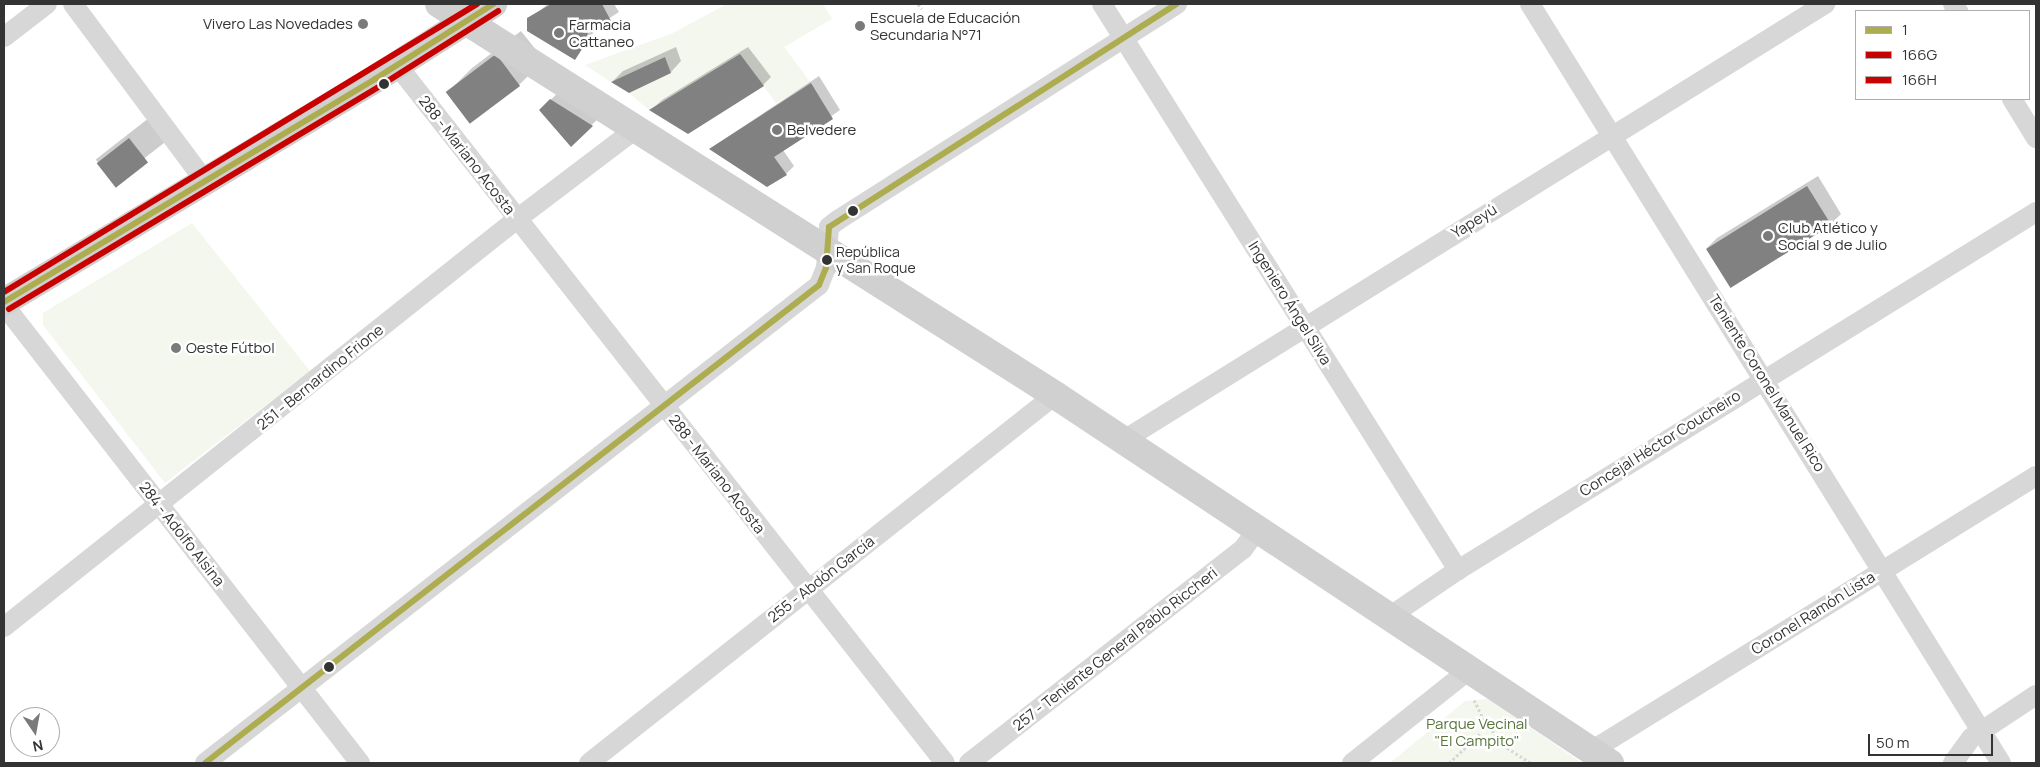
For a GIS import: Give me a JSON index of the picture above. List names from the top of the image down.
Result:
{
  "streets": {
    "street": [
      "288 - Mariano Acosta",
      "Yapeyú",
      "Ingeniero Ángel Silva",
      "251 - Bernardino Frione",
      "Teniente Coronel Manuel Rico",
      "Concejal Héctor Coucheiro",
      "284 - Adolfo Alsina",
      "255 - Abdón García",
      "Coronel Ramón Lista",
      "257 - Teniente General Pablo Riccheri"
    ]
  },
  "crossings": [
    ["288 - Mariano Acosta", "251 - Bernardino Frione"],
    ["288 - Mariano Acosta", "255 - Abdón García"],
    ["Yapeyú", "Ingeniero Ángel Silva"],
    ["Yapeyú", "Teniente Coronel Manuel Rico"],
    ["Ingeniero Ángel Silva", "Concejal Héctor Coucheiro"],
    ["251 - Bernardino Frione", "284 - Adolfo Alsina"],
    ["Teniente Coronel Manuel Rico", "Concejal Héctor Coucheiro"],
    ["Teniente Coronel Manuel Rico", "Coronel Ramón Lista"]
  ],
  "parks": ["Parque Vecinal \"El Campito\""],
  "places": [
    "Vivero Las Novedades",
    "Escuela de Educación Secundaria N°71",
    "Farmacia Cattaneo",
    "Belvedere",
    "Club Atlético y Social 9 de Julio",
    "República y San Roque",
    "Oeste Fútbol"
  ],
  "lines": ["transit line 1", "transit line 166H", "transit line 166G"],
  "legend": ["1", "166G", "166H"],
  "scale_bar": "50 m",
  "north": "bottom"
}
